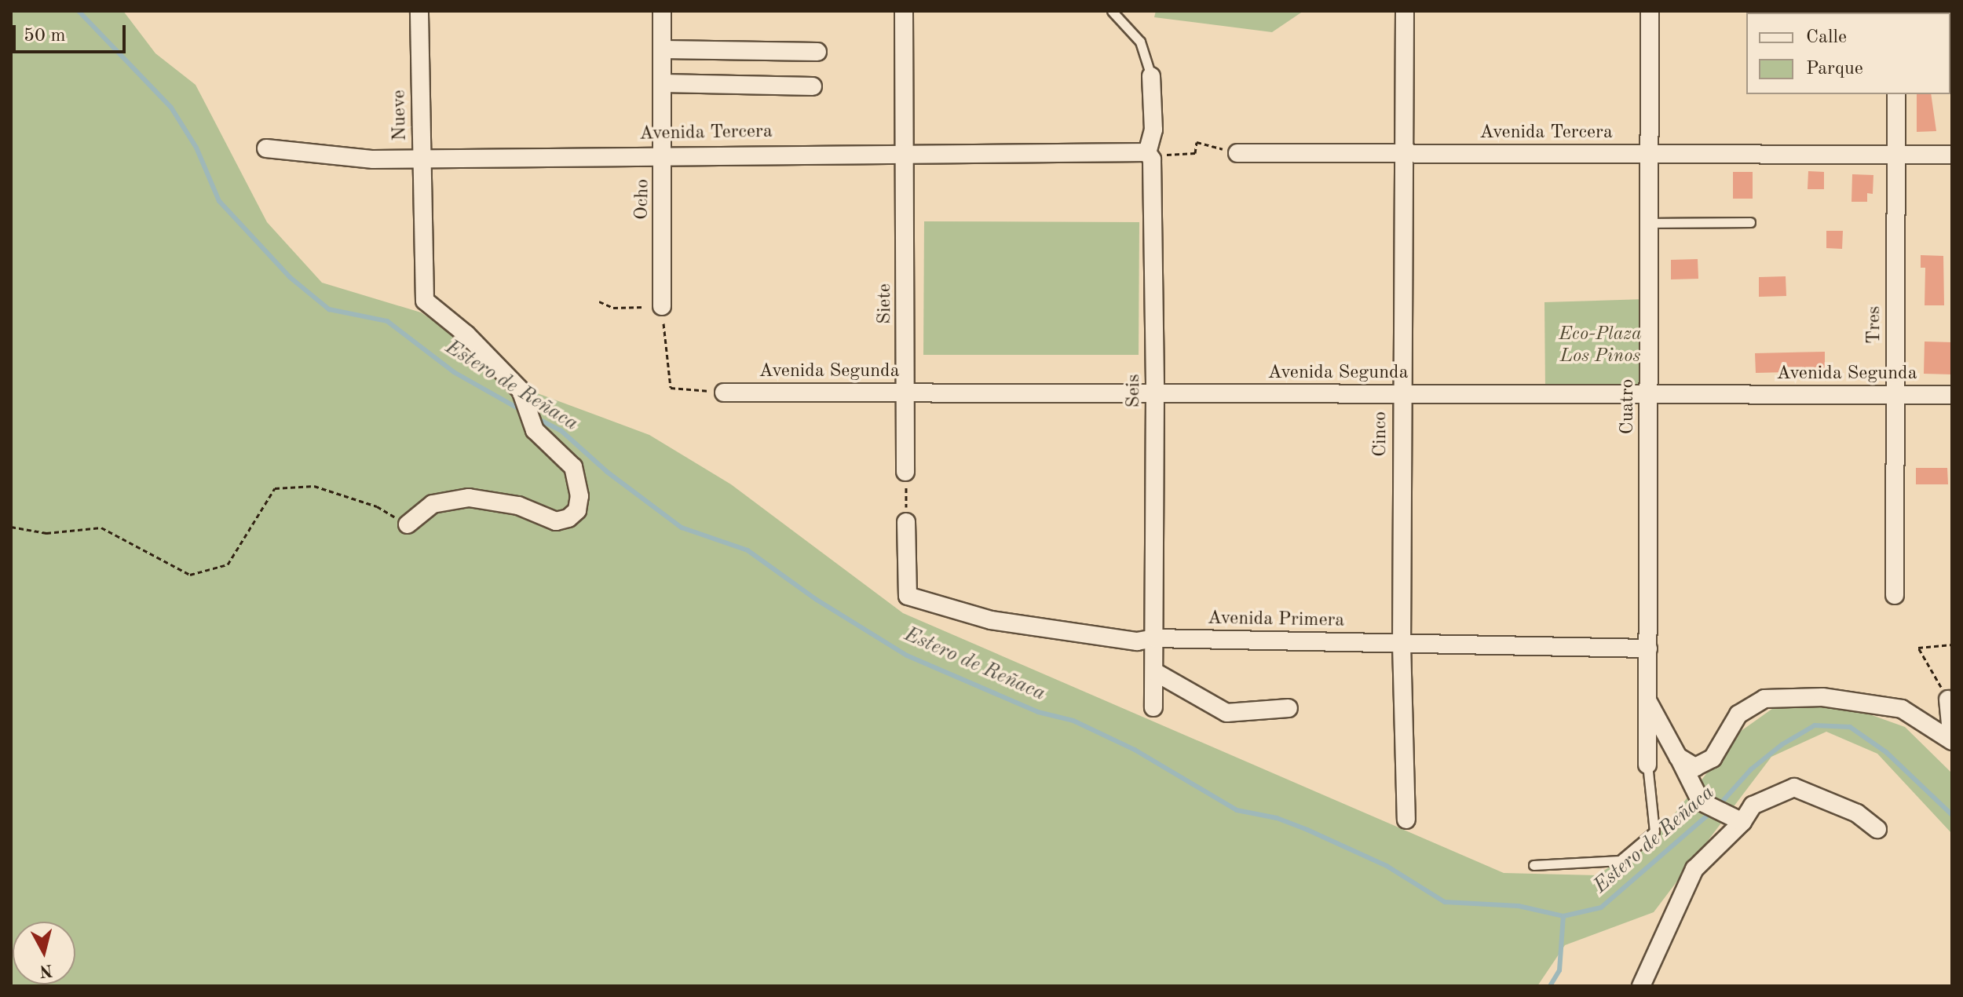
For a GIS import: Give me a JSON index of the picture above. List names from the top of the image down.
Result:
{
  "streets": {
    "street": [
      "Nueve",
      "Avenida Tercera",
      "Ocho",
      "Siete",
      "Tres",
      "Avenida Segunda",
      "Seis",
      "Cuatro",
      "Cinco",
      "Avenida Primera"
    ]
  },
  "crossings": [
    ["Nueve", "Avenida Tercera"],
    ["Avenida Tercera", "Ocho"],
    ["Avenida Tercera", "Siete"],
    ["Avenida Tercera", "Tres"],
    ["Avenida Tercera", "Seis"],
    ["Avenida Tercera", "Cuatro"],
    ["Avenida Tercera", "Cinco"],
    ["Siete", "Avenida Segunda"],
    ["Tres", "Avenida Segunda"],
    ["Avenida Segunda", "Seis"],
    ["Avenida Segunda", "Cuatro"],
    ["Avenida Segunda", "Cinco"],
    ["Seis", "Avenida Primera"],
    ["Cuatro", "Avenida Primera"],
    ["Cinco", "Avenida Primera"]
  ],
  "water": ["Estero de Reñaca"],
  "parks": ["Eco-Plaza Los Pinos"],
  "legend": ["Calle", "Parque"],
  "scale_bar": "50 m",
  "north": "bottom"
}
